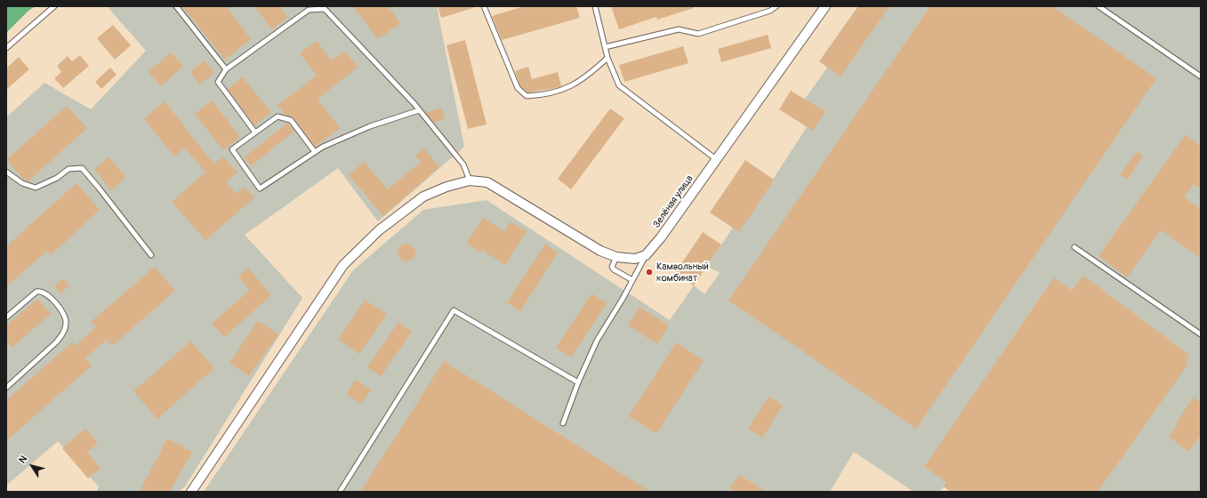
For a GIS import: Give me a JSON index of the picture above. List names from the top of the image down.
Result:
{
  "streets": {
    "street": ["Зелёная улица"]
  },
  "places": ["Камвольный комбинат"],
  "north": "top left"
}
